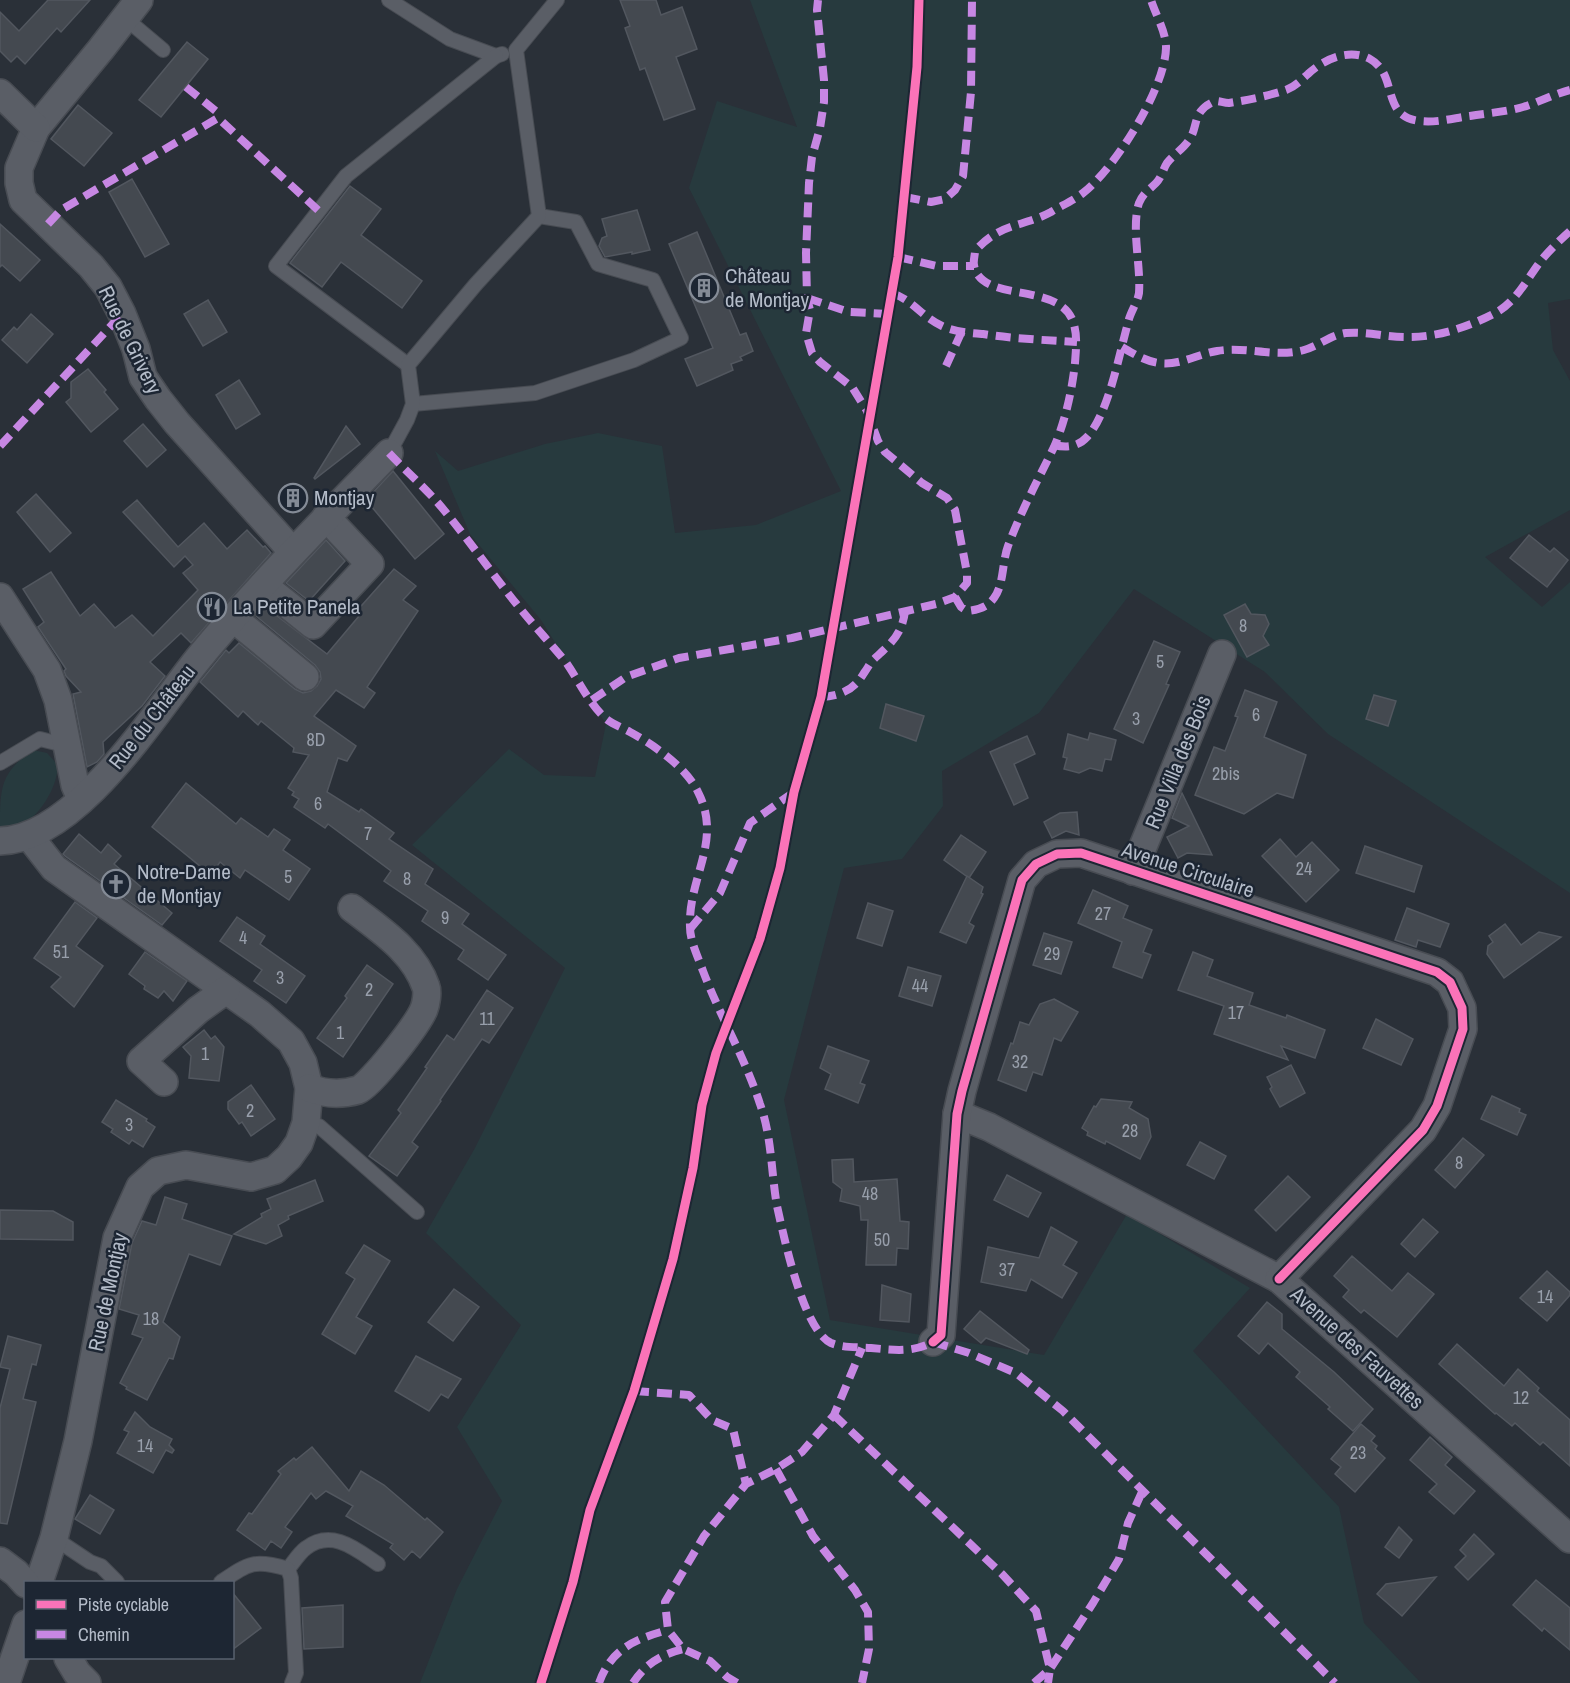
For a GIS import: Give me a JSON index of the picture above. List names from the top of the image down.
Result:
{
  "streets": {
    "street": [
      "Rue de Grivery",
      "Rue du Château",
      "Rue Villa des Bois",
      "Avenue Circulaire",
      "Rue de Montjay",
      "Avenue des Fauvettes"
    ]
  },
  "crossings": [
    ["Rue de Grivery", "Rue du Château"],
    ["Rue du Château", "Rue de Montjay"],
    ["Rue Villa des Bois", "Avenue Circulaire"],
    ["Avenue Circulaire", "Avenue des Fauvettes"]
  ],
  "places": {
    "building": ["Château de Montjay", "Montjay"],
    "restaurant": ["La Petite Panela"],
    "church": ["Notre-Dame de Montjay"]
  },
  "house_numbers": [
    "8",
    "5",
    "6",
    "3",
    "8D",
    "2bis",
    "6",
    "7",
    "24",
    "5",
    "8",
    "27",
    "9",
    "4",
    "51",
    "29",
    "3",
    "44",
    "2",
    "17",
    "11",
    "1",
    "1",
    "32",
    "2",
    "3",
    "28",
    "8",
    "48",
    "50",
    "37",
    "14",
    "18",
    "12",
    "14",
    "23"
  ],
  "legend": ["Piste cyclable", "Chemin"]
}
